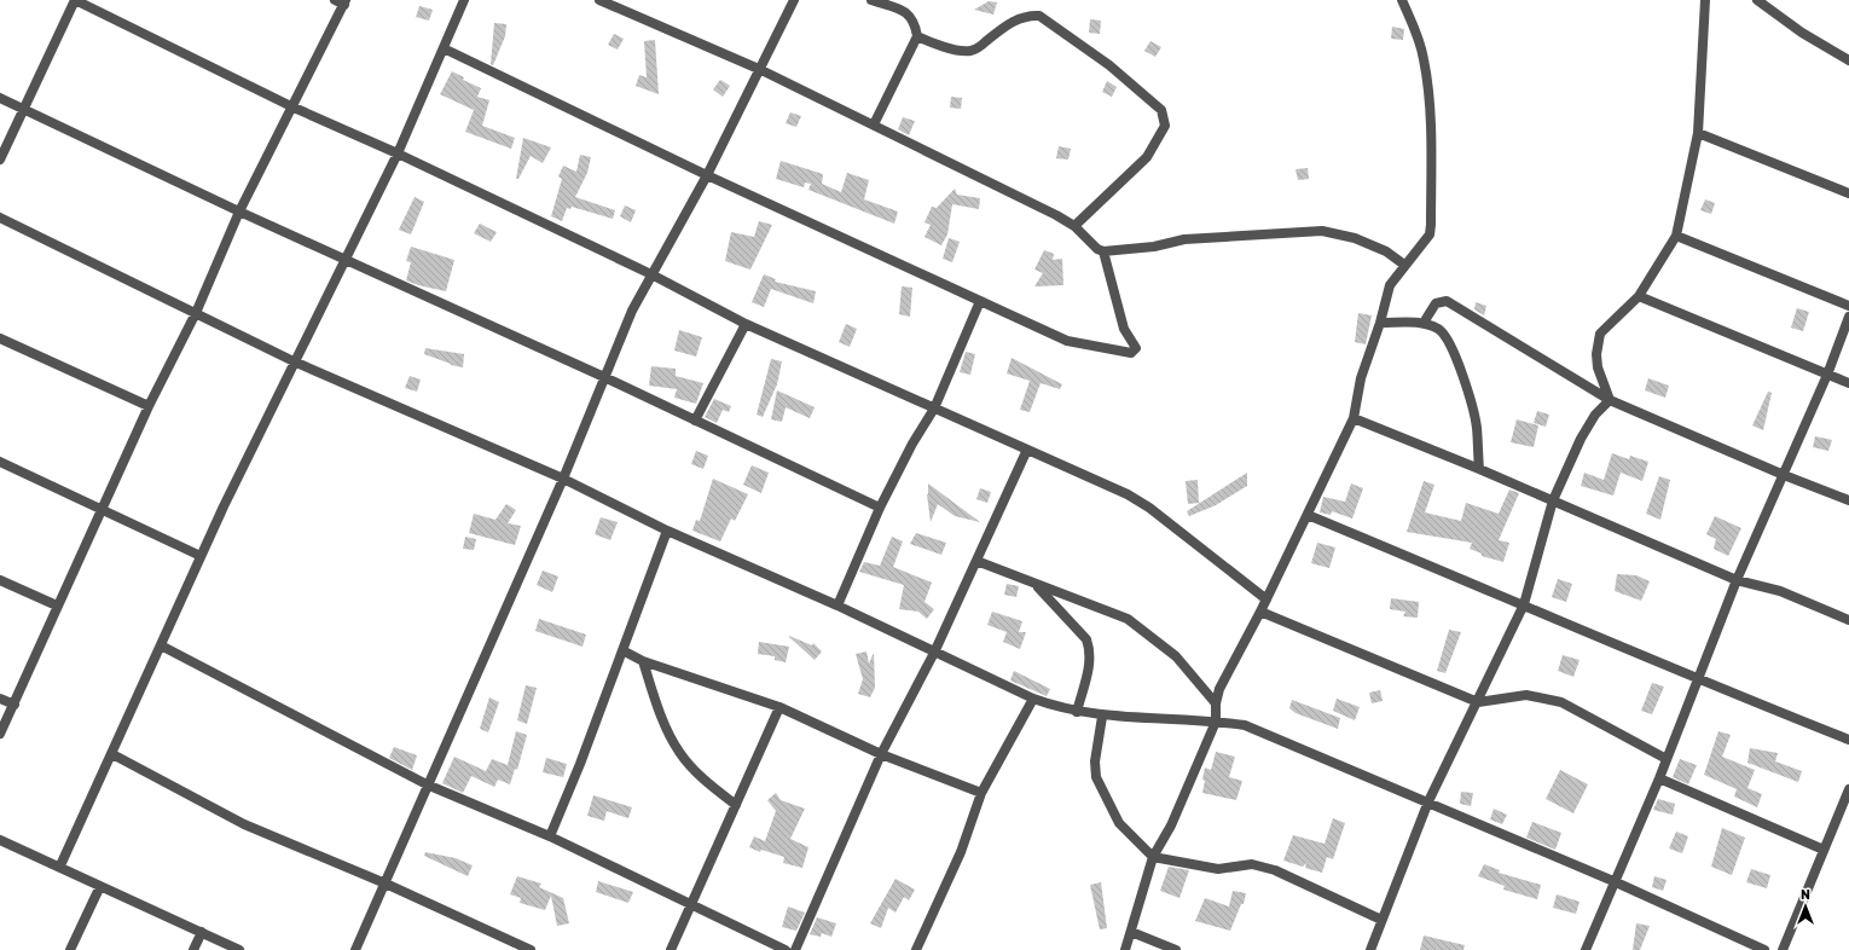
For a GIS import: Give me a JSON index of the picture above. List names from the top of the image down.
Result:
{
  "north": "top"
}
